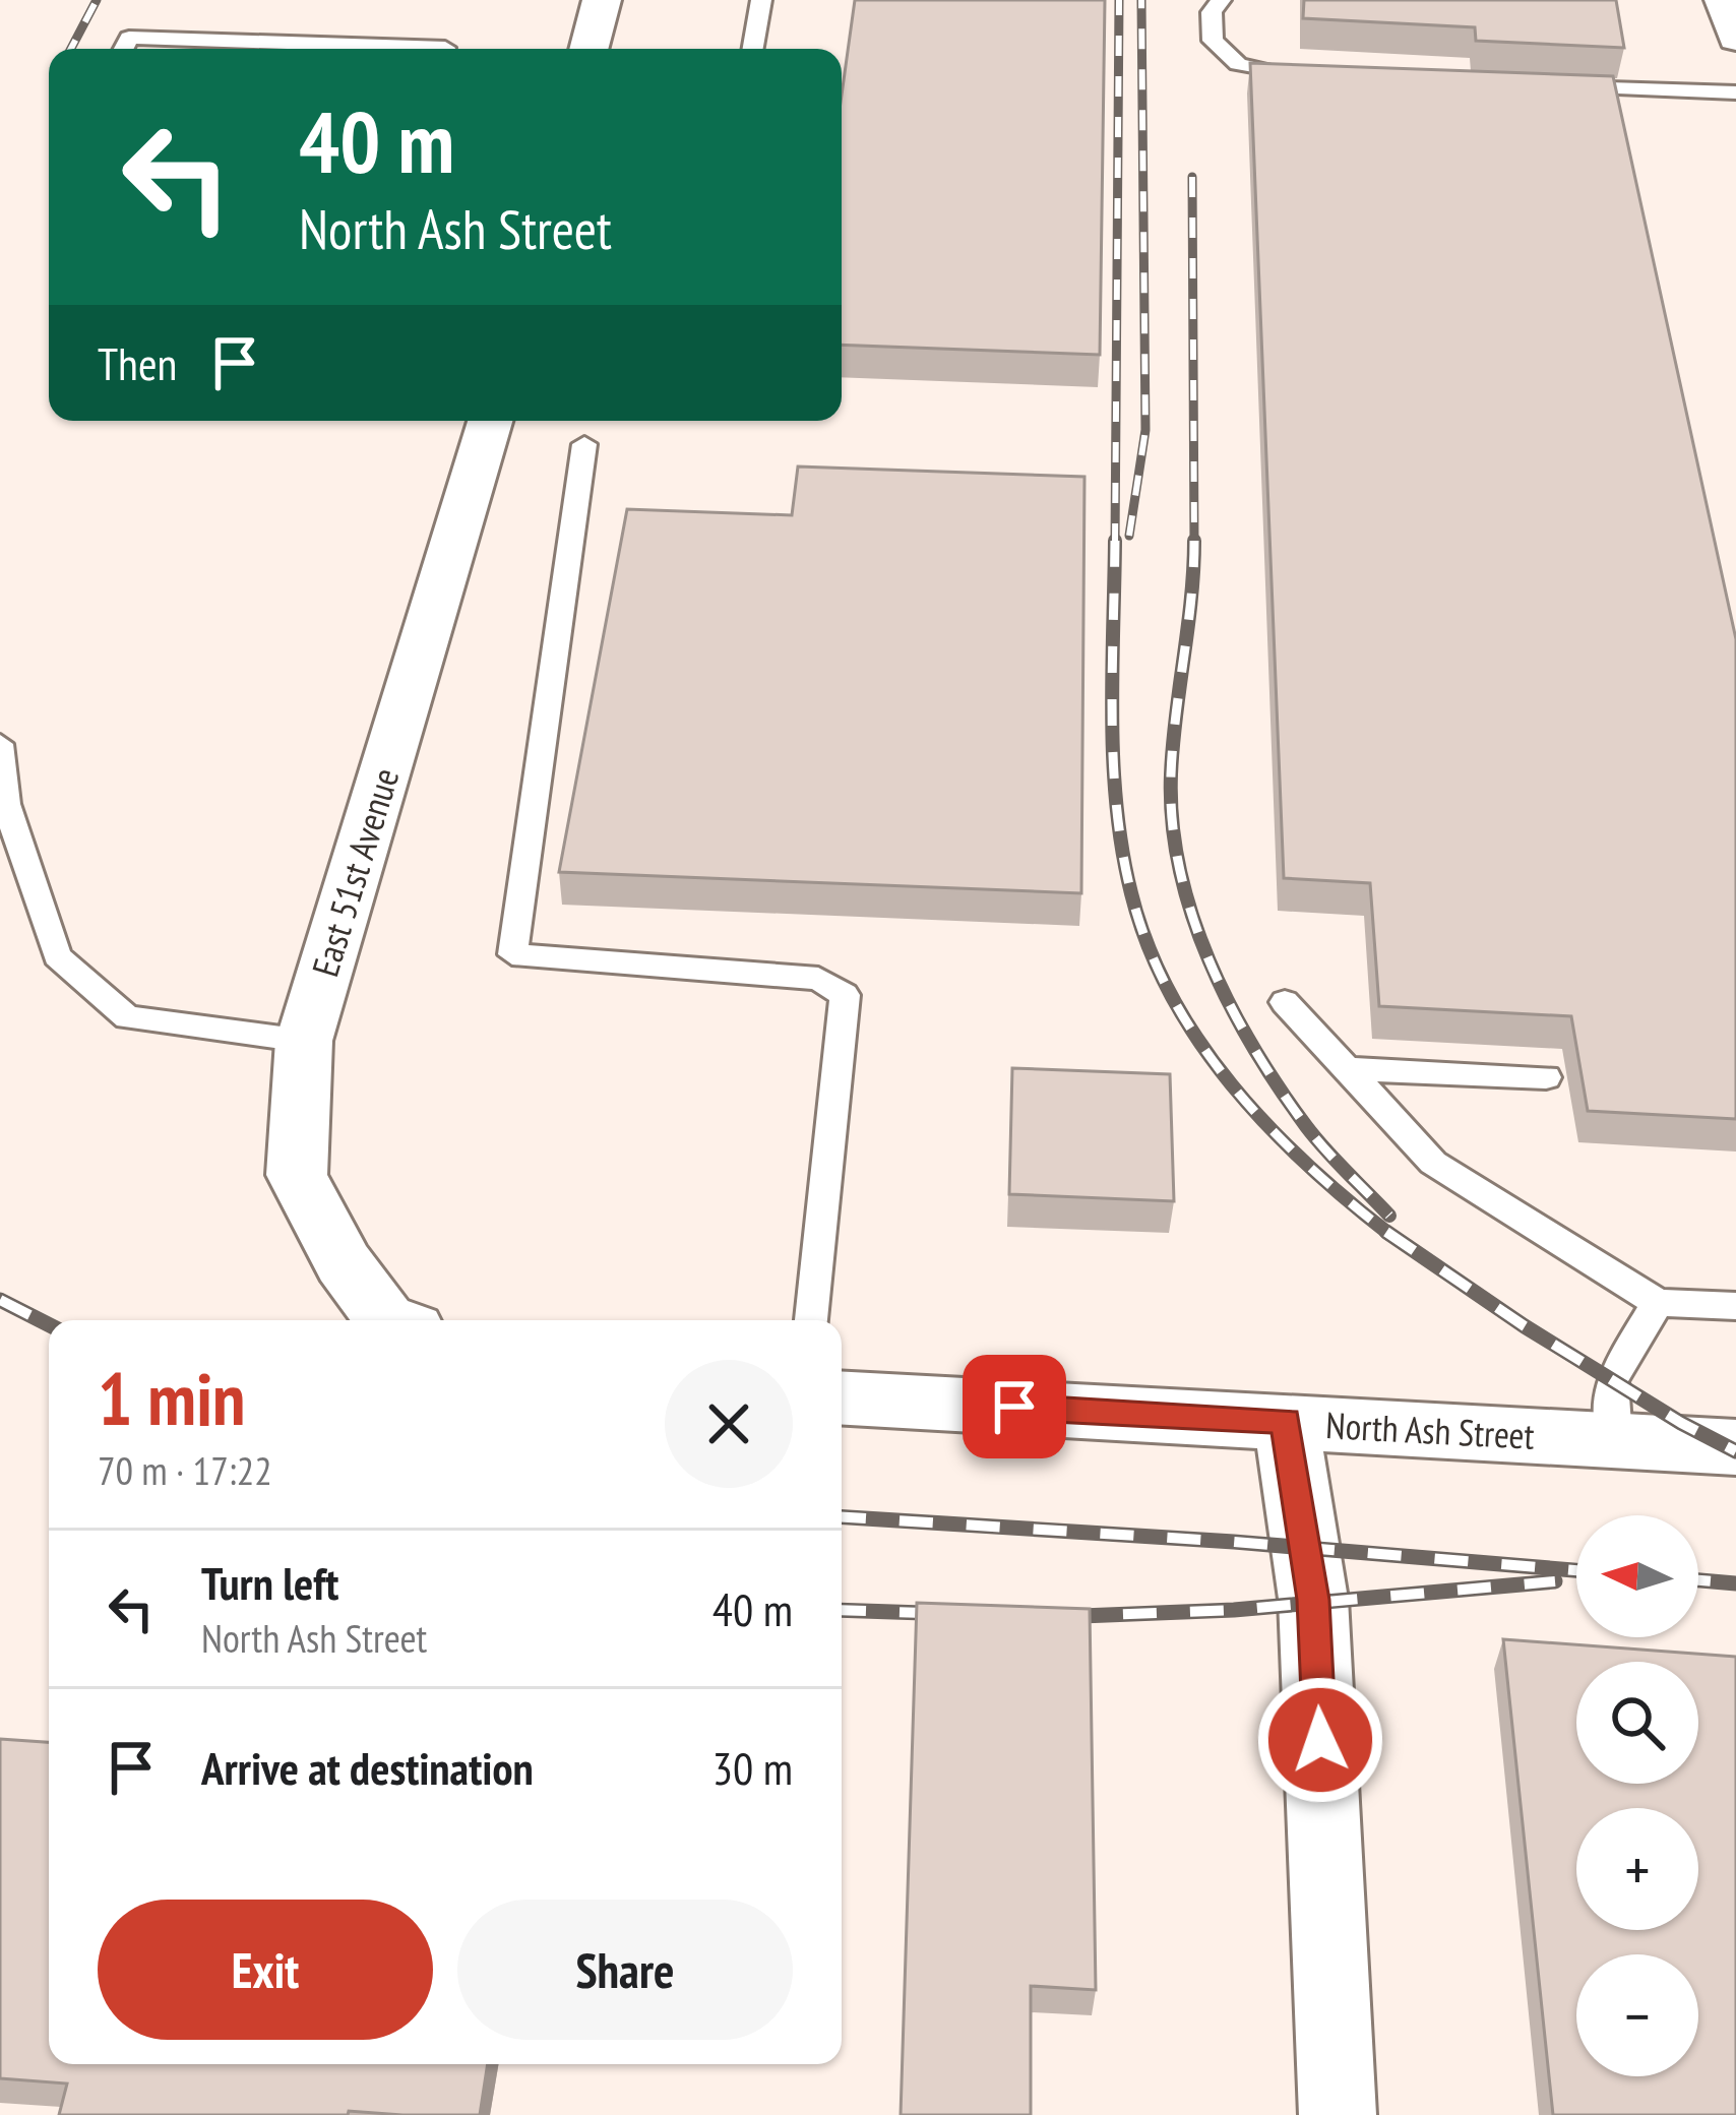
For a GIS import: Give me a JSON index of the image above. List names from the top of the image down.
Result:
{
  "streets": {
    "street": ["East 51st Avenue", "North Ash Street"]
  },
  "north": "left",
  "page": {
    "turn": ["40 m", "North Ash Street"],
    "then": "Then",
    "heading": ["1 min", "70 m · 17:22"],
    "map_buttons": ["+", "−"],
    "list": [
      {
        "name": "Turn left",
        "note": "North Ash Street",
        "value": "40 m"
      },
      {
        "name": "Arrive at destination",
        "value": "30 m"
      }
    ],
    "buttons": ["Exit", "Share"]
  }
}
